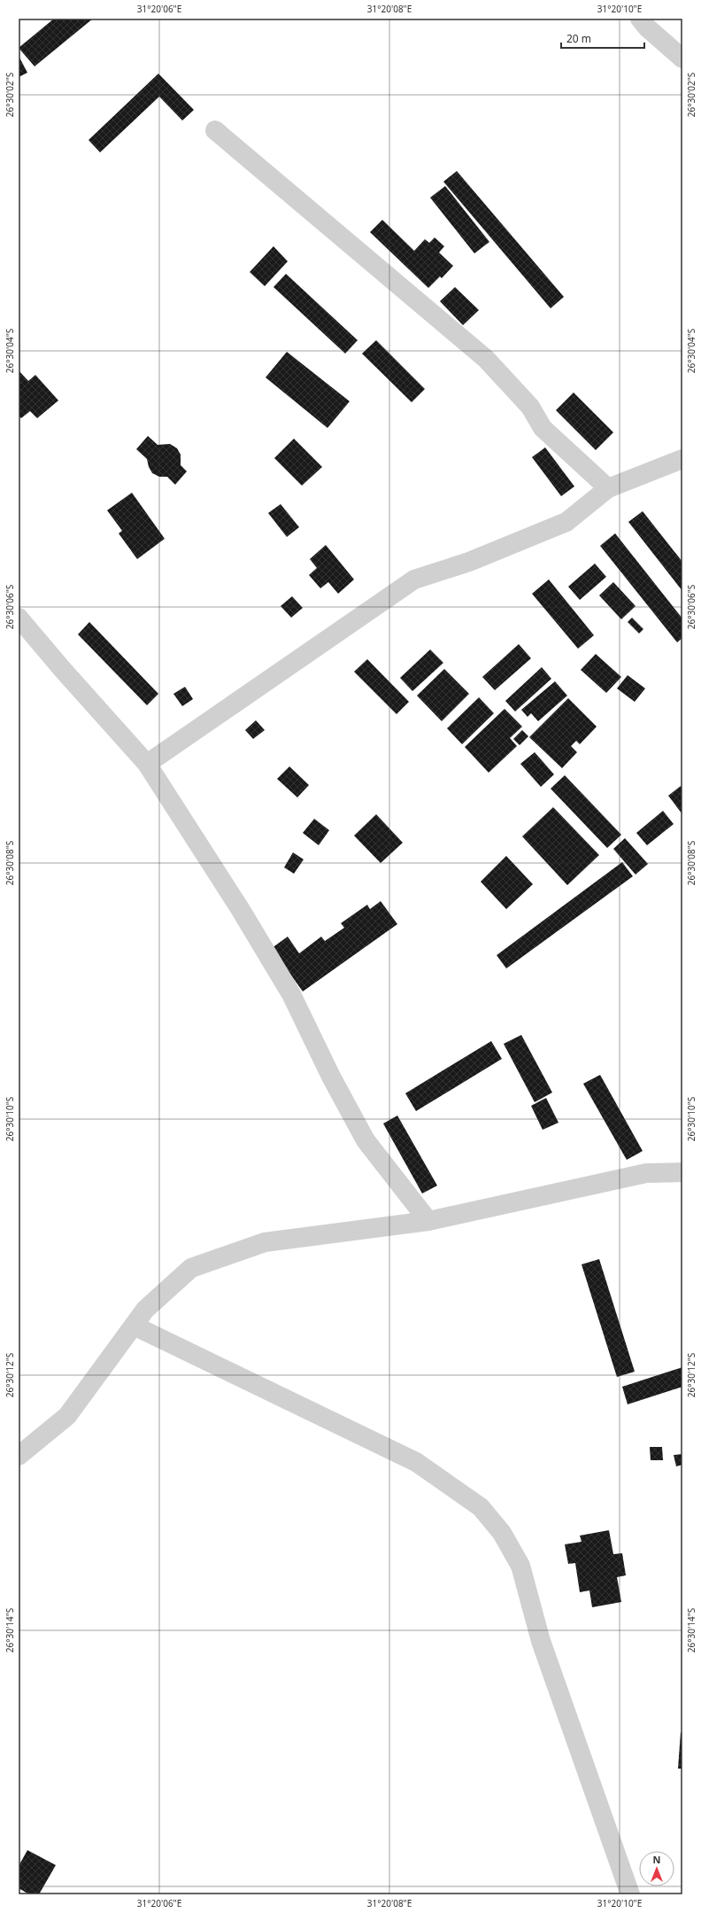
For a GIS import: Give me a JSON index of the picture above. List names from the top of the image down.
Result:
{
  "scale_bar": "20 m",
  "north": "top",
  "coordinates": [
    "31°20'06\"E",
    "31°20'08\"E",
    "31°20'10\"E",
    "26°30'02\"S",
    "26°30'04\"S",
    "26°30'06\"S",
    "26°30'08\"S",
    "26°30'10\"S",
    "26°30'12\"S",
    "26°30'14\"S"
  ]
}
